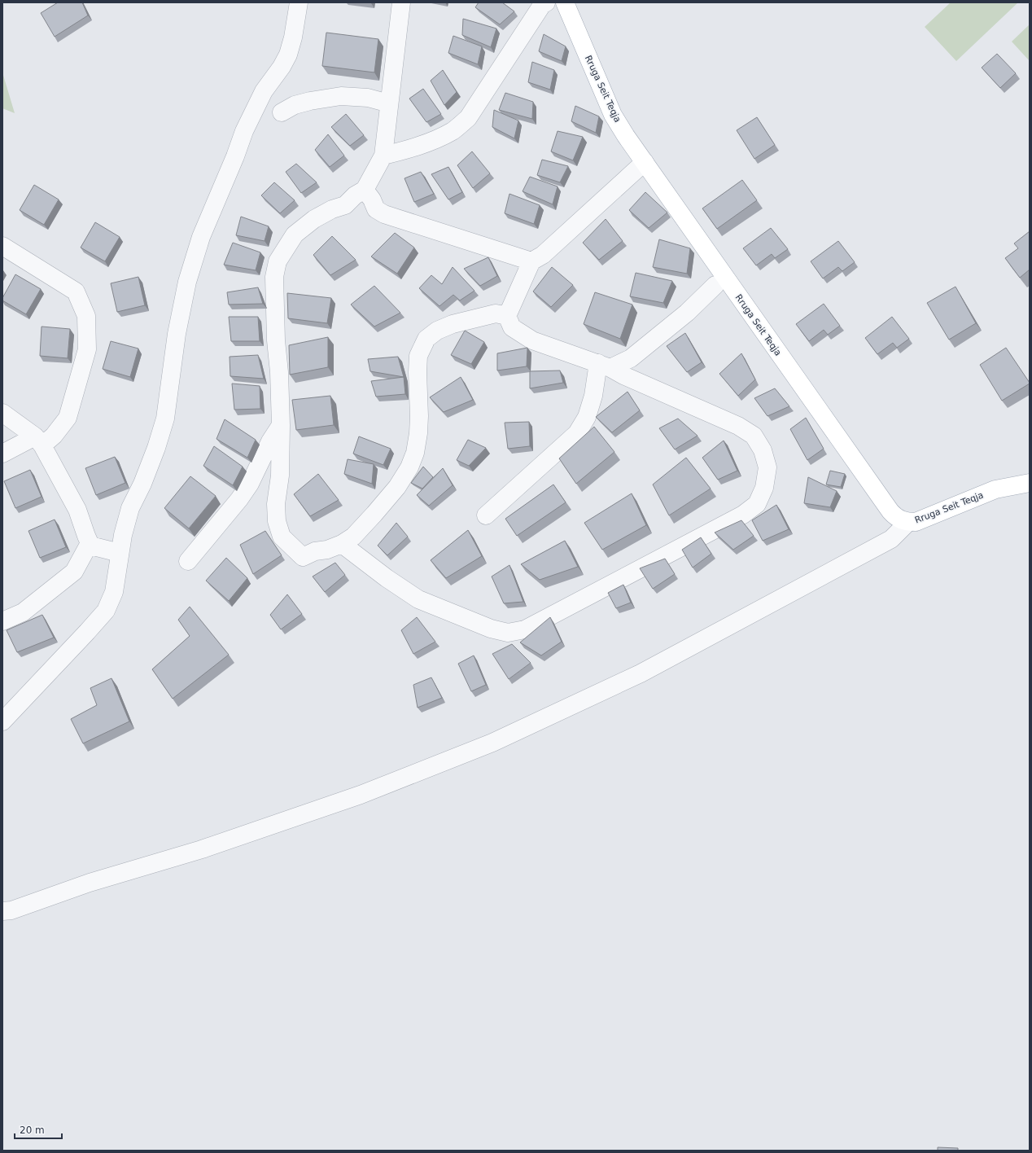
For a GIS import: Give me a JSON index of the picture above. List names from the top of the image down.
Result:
{
  "streets": {
    "main road": ["Rruga Seit Teqja"]
  },
  "scale_bar": "20 m"
}
